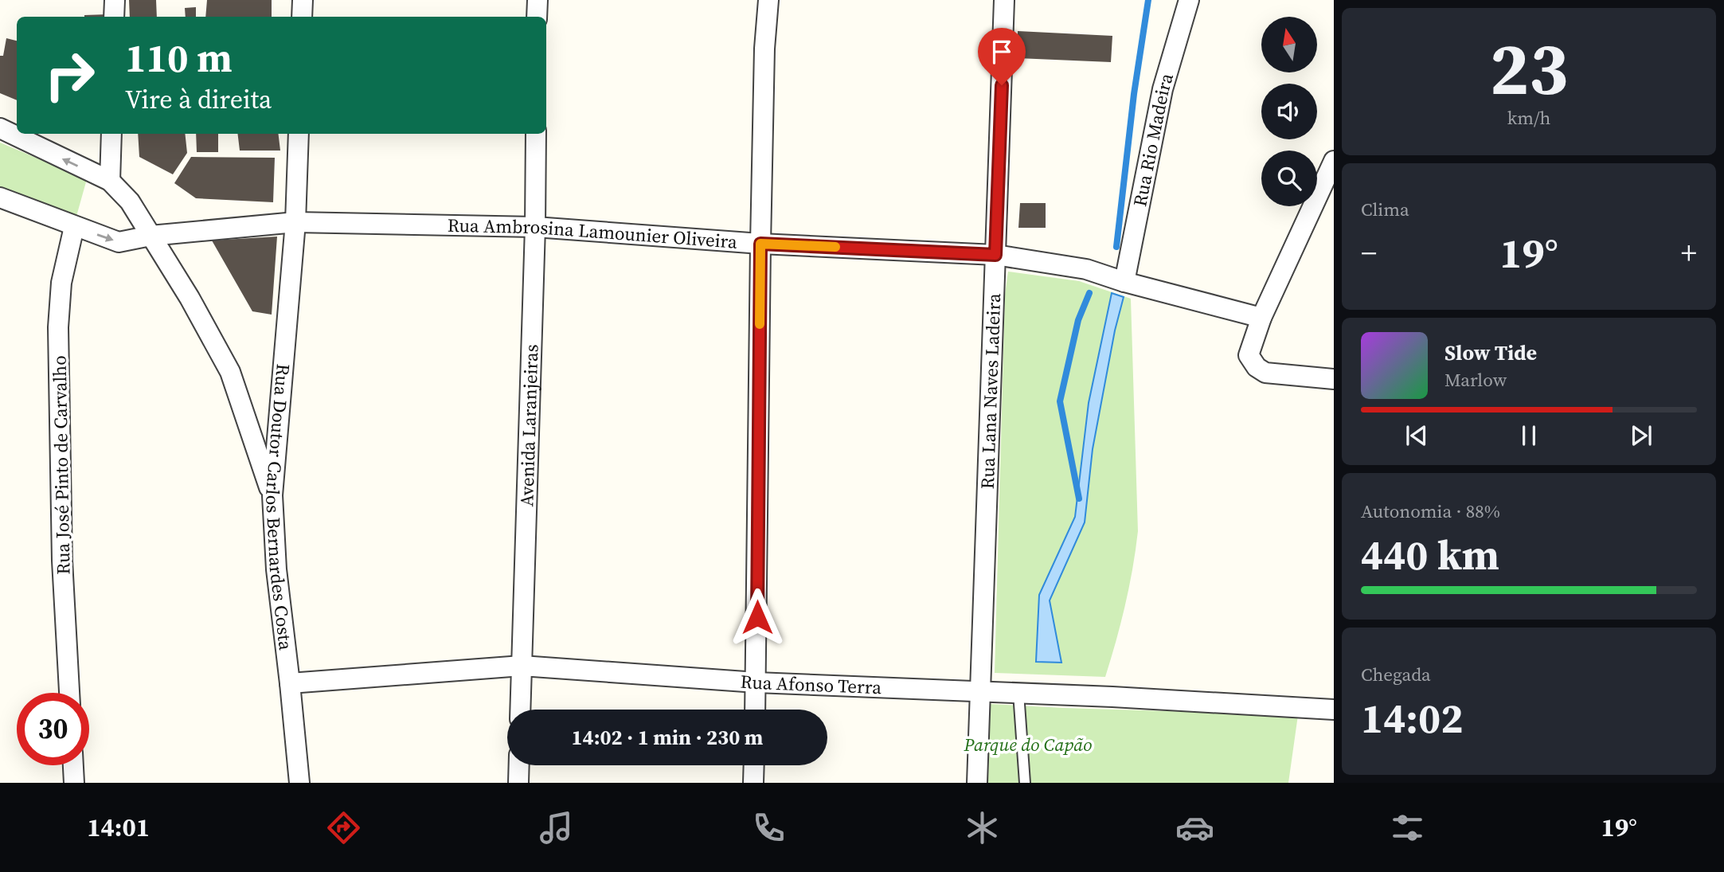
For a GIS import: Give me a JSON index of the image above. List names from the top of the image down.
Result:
{
  "streets": {
    "street": [
      "Rua Rio Madeira",
      "Rua Ambrosina Lamounier Oliveira",
      "Rua Lana Naves Ladeira",
      "Avenida Laranjeiras",
      "Rua José Pinto de Carvalho",
      "Rua Doutor Carlos Bernardes Costa",
      "Rua Afonso Terra"
    ]
  },
  "crossings": [
    ["Rua Rio Madeira", "Rua Ambrosina Lamounier Oliveira"],
    ["Rua Ambrosina Lamounier Oliveira", "Rua Lana Naves Ladeira"],
    ["Rua Ambrosina Lamounier Oliveira", "Avenida Laranjeiras"],
    ["Rua Ambrosina Lamounier Oliveira", "Rua José Pinto de Carvalho"],
    ["Rua Ambrosina Lamounier Oliveira", "Rua Doutor Carlos Bernardes Costa"],
    ["Rua Lana Naves Ladeira", "Rua Afonso Terra"],
    ["Avenida Laranjeiras", "Rua Afonso Terra"],
    ["Rua Doutor Carlos Bernardes Costa", "Rua Afonso Terra"]
  ],
  "parks": ["Parque do Capão"],
  "north": "top",
  "page": {
    "tile": [
      ["23", "km/h"],
      "Clima",
      ["Autonomia · 88%", "440 km"],
      ["Chegada", "14:02"]
    ],
    "turn": ["110 m", "Vire à direita"],
    "heat": ["−", "19°", "+"],
    "song": ["Slow Tide", "Marlow"],
    "limit": "30",
    "trip": "14:02 · 1 min · 230 m",
    "tabs": ["14:01", "19°"]
  }
}
